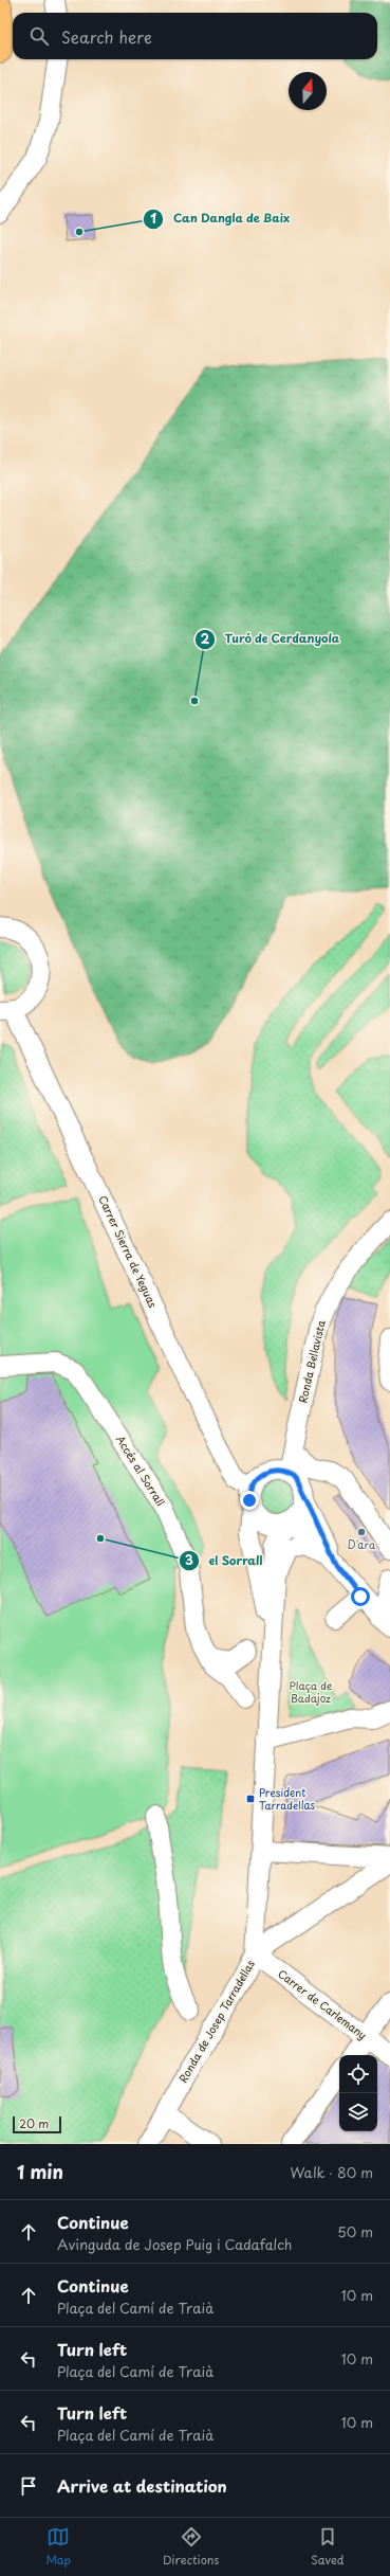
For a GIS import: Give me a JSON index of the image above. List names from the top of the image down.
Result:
{
  "streets": {
    "street": [
      "Carrer Sierra de Yeguas",
      "Ronda Bellavista",
      "Accés al Sorrall",
      "Carrer de Carlemany",
      "Ronda de Josep Tarradellas"
    ]
  },
  "crossings": [
    ["Carrer Sierra de Yeguas", "Ronda Bellavista"],
    ["Carrer Sierra de Yeguas", "Ronda de Josep Tarradellas"],
    ["Ronda Bellavista", "Ronda de Josep Tarradellas"],
    ["Carrer de Carlemany", "Ronda de Josep Tarradellas"]
  ],
  "parks": ["Plaça de Badajoz"],
  "places": {
    "other": [
      "Can Dangla de Baix",
      "Turó de Cerdanyola",
      "D'ara",
      "el Sorrall"
    ],
    "transit": ["President Tarradellas"]
  },
  "scale_bar": "20 m",
  "north": "top",
  "page": {
    "search": "Search here",
    "scale": "20 m",
    "heading": ["1 min", "Walk · 80 m"],
    "list": [
      ["Continue", "Avinguda de Josep Puig i Cadafalch", "50 m"],
      ["Continue", "Plaça del Camí de Traià", "10 m"],
      ["Turn left", "Plaça del Camí de Traià", "10 m"],
      ["Turn left", "Plaça del Camí de Traià", "10 m"],
      "Arrive at destination"
    ],
    "nav": ["Map", "Directions", "Saved"]
  }
}
